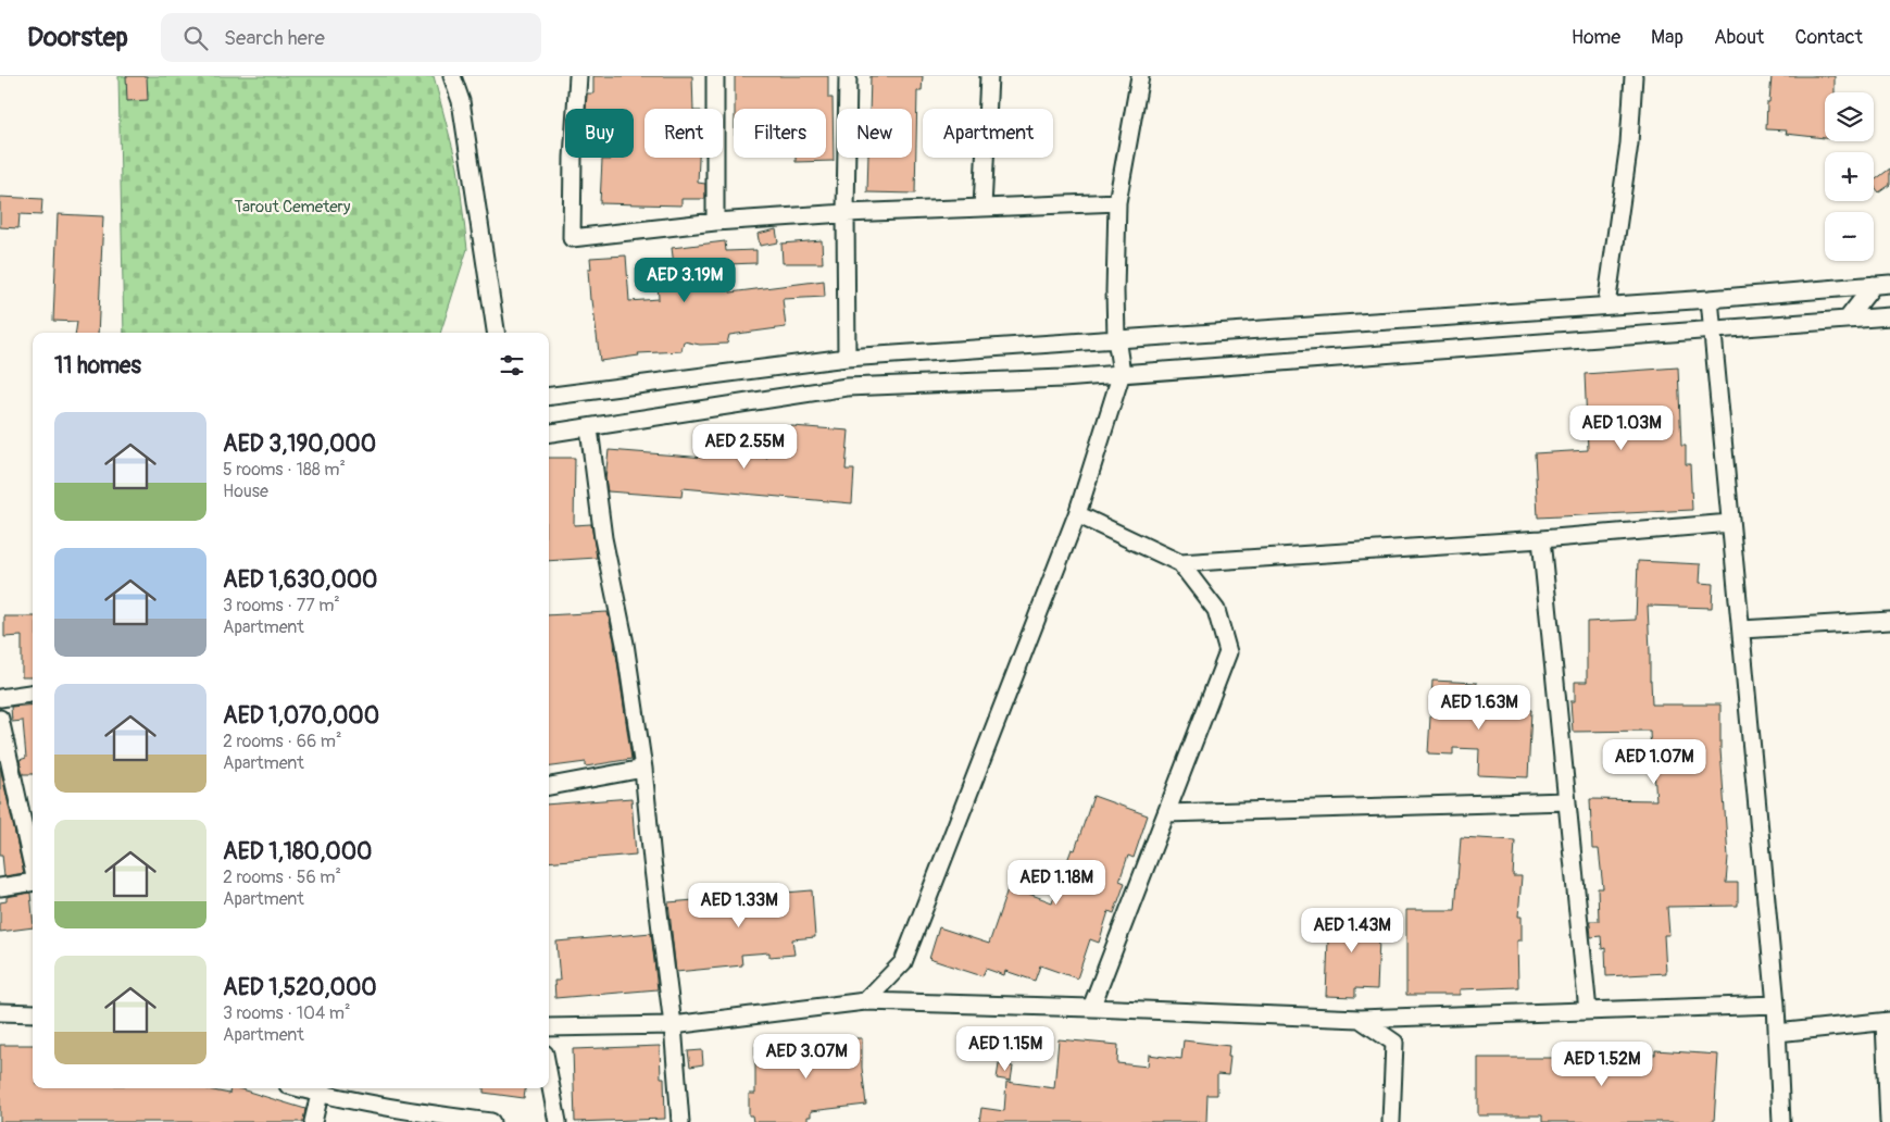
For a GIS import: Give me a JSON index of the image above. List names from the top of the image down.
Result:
{
  "parks": ["Tarout Cemetery"],
  "page": {
    "header": "Doorstep",
    "search": "Search here",
    "nav": [
      "Home",
      "Map",
      "About",
      "Contact"
    ],
    "map_buttons": ["+", "−"],
    "chip": [
      "Buy",
      "Rent",
      "Filters",
      "New",
      "Apartment"
    ],
    "price": [
      "AED 3.19M",
      "AED 1.03M",
      "AED 2.55M",
      "AED 1.63M",
      "AED 1.07M",
      "AED 1.18M",
      "AED 1.33M",
      "AED 1.43M",
      "AED 1.15M",
      "AED 3.07M",
      "AED 1.52M"
    ],
    "heading": "11 homes",
    "list": [
      {
        "name": "AED 3,190,000",
        "note": "5 rooms · 188 m² · House"
      },
      {
        "name": "AED 1,630,000",
        "note": "3 rooms · 77 m² · Apartment"
      },
      {
        "name": "AED 1,070,000",
        "note": "2 rooms · 66 m² · Apartment"
      },
      {
        "name": "AED 1,180,000",
        "note": "2 rooms · 56 m² · Apartment"
      },
      {
        "name": "AED 1,520,000",
        "note": "3 rooms · 104 m² · Apartment"
      }
    ]
  }
}
